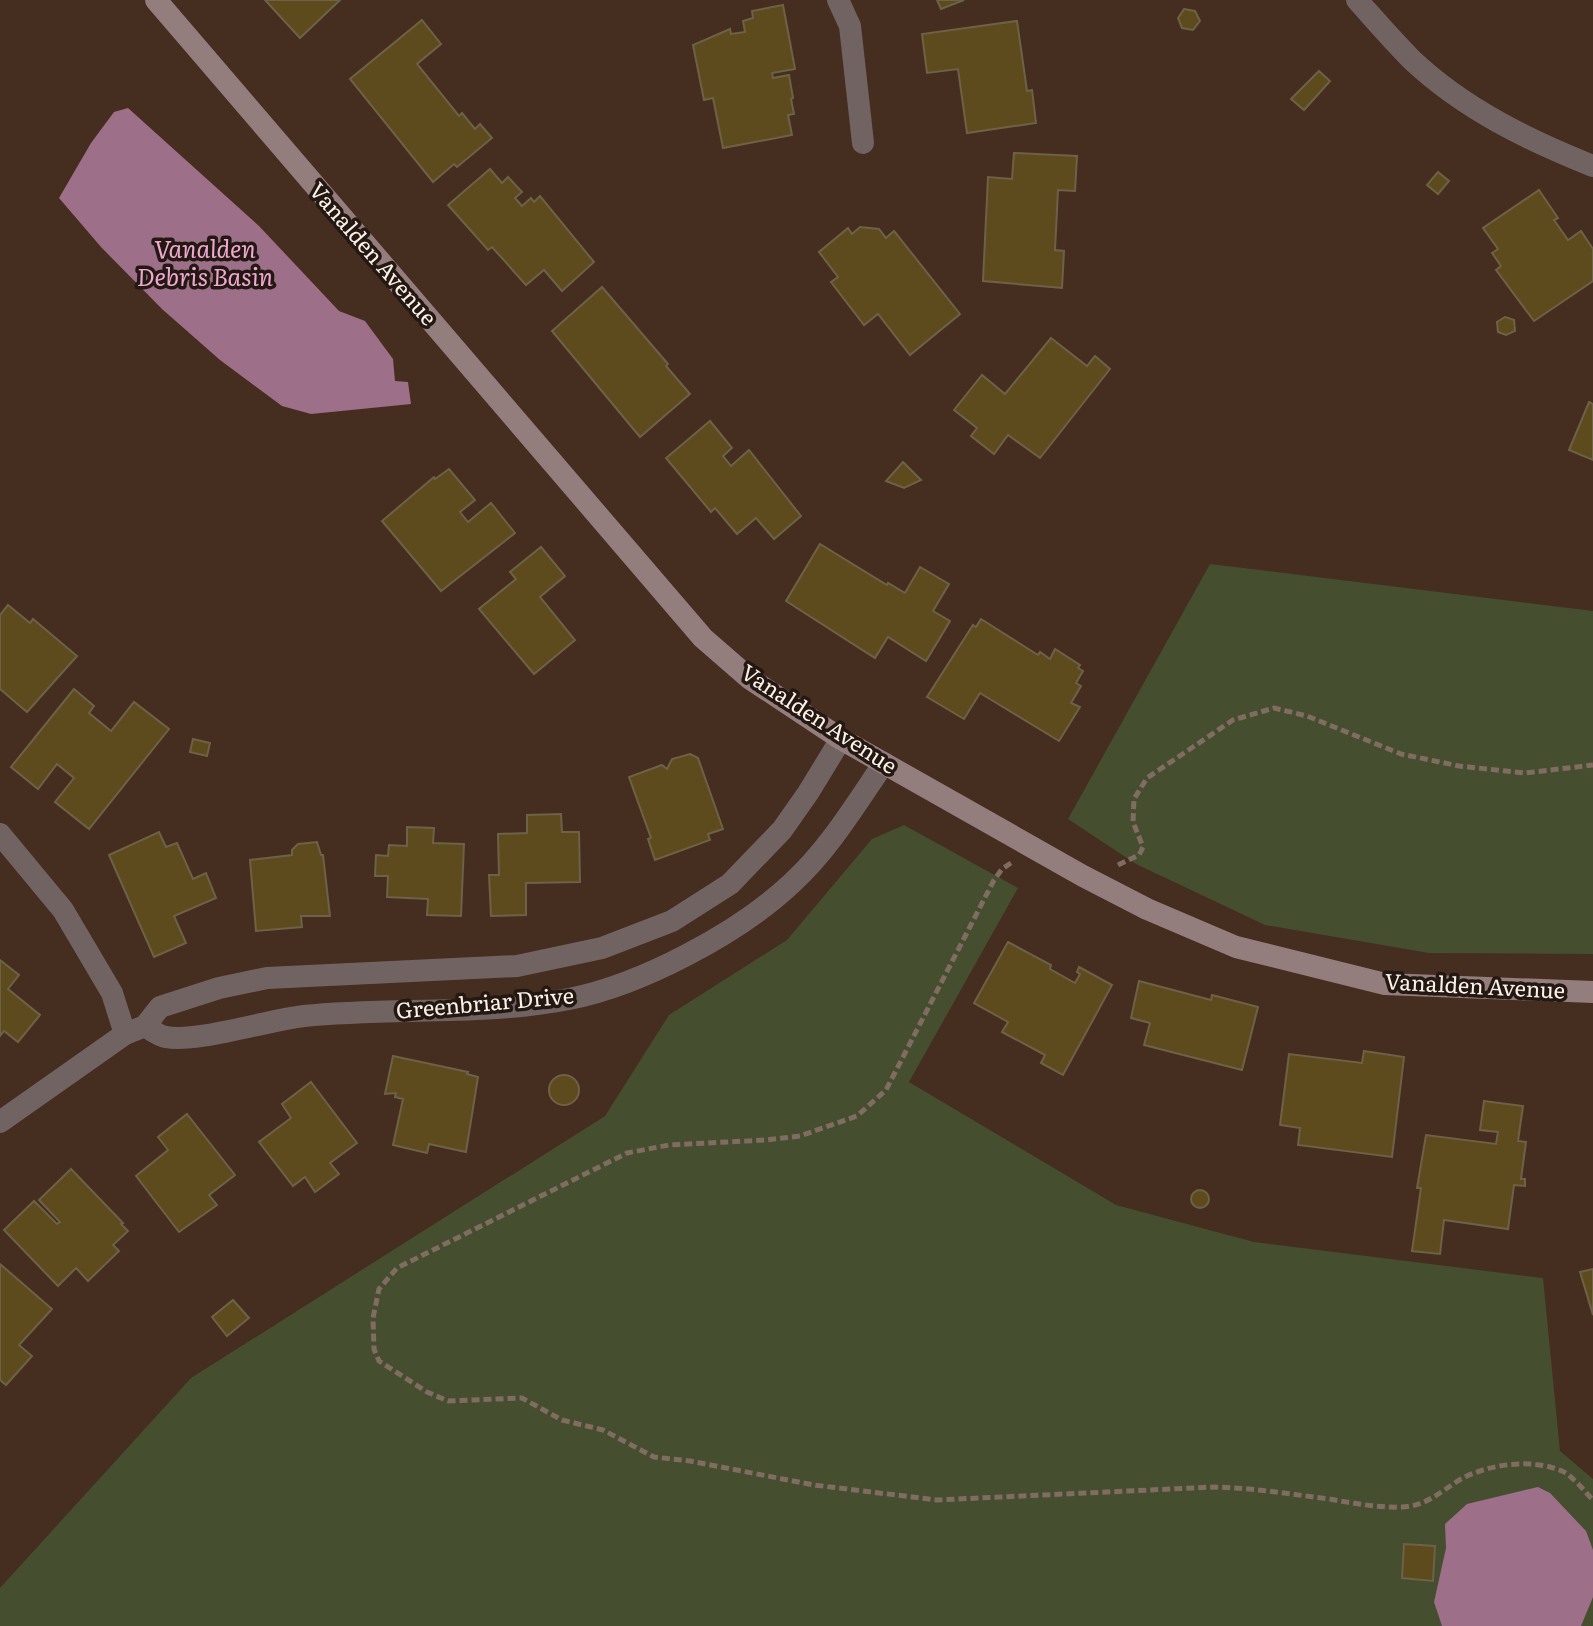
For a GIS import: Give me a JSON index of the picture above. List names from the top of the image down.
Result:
{
  "streets": {
    "main road": ["Vanalden Avenue"],
    "street": ["Greenbriar Drive"]
  },
  "crossings": [
    ["Vanalden Avenue", "Greenbriar Drive"]
  ],
  "water": ["Vanalden Debris Basin"]
}
